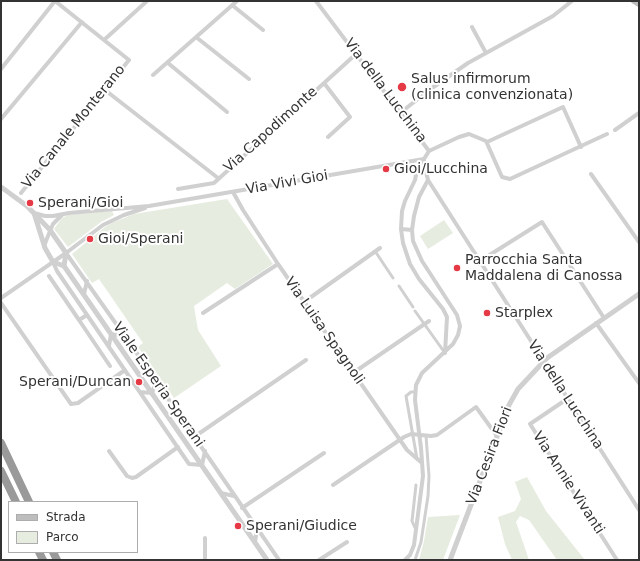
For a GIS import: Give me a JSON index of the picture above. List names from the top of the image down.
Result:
{
  "streets": {
    "street": [
      "Via della Lucchina",
      "Via Canale Monterano",
      "Via Capodimonte",
      "Via Vivi Gioi",
      "Via Luisa Spagnoli",
      "Viale Esperia Sperani",
      "Via Cesira Fiori",
      "Via Annie Vivanti"
    ]
  },
  "crossings": [
    ["Via della Lucchina", "Via Capodimonte"],
    ["Via della Lucchina", "Via Vivi Gioi"],
    ["Via della Lucchina", "Via Cesira Fiori"],
    ["Via della Lucchina", "Via Annie Vivanti"],
    ["Via Vivi Gioi", "Via Luisa Spagnoli"],
    ["Via Vivi Gioi", "Viale Esperia Sperani"]
  ],
  "places": [
    "Salus infirmorum (clinica convenzionata)",
    "Gioi/Lucchina",
    "Sperani/Gioi",
    "Gioi/Sperani",
    "Parrocchia Santa Maddalena di Canossa",
    "Starplex",
    "Sperani/Duncan",
    "Sperani/Giudice"
  ],
  "legend": ["Strada", "Parco"]
}
